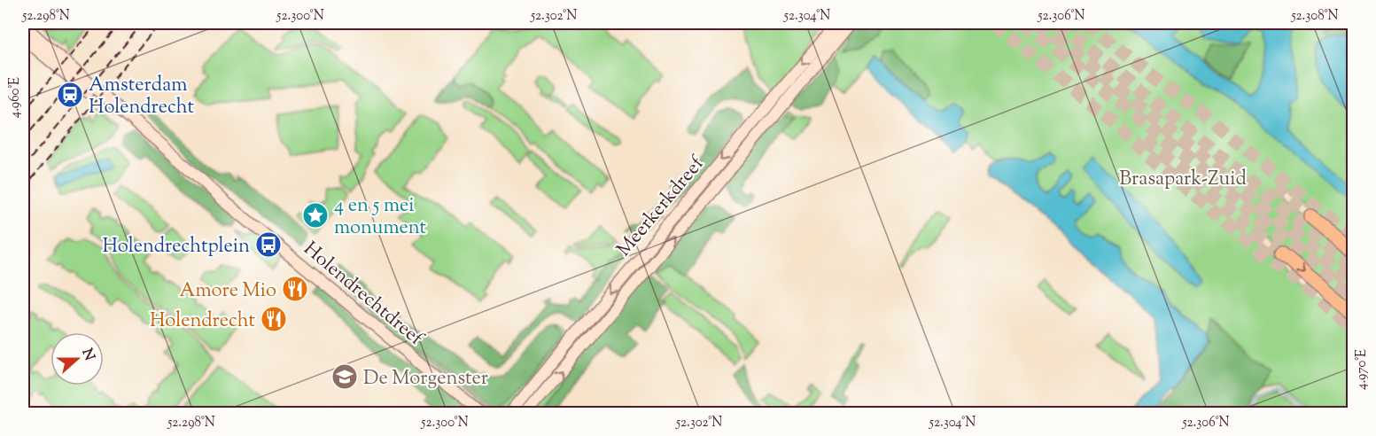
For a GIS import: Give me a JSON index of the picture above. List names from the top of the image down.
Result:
{
  "streets": {
    "street": ["Meerkerkdreef", "Holendrechtdreef"]
  },
  "parks": ["Brasapark-Zuid"],
  "places": {
    "station": ["Amsterdam Holendrecht"],
    "place": ["4 en 5 mei monument"],
    "bus stop": ["Holendrechtplein"],
    "restaurant": ["Amore Mio", "Holendrecht"],
    "school or university": ["De Morgenster"]
  },
  "north": "right",
  "coordinates": [
    "52.298°N",
    "52.300°N",
    "52.302°N",
    "52.304°N",
    "52.306°N",
    "52.308°N",
    "4.960°E",
    "4.970°E"
  ]
}
